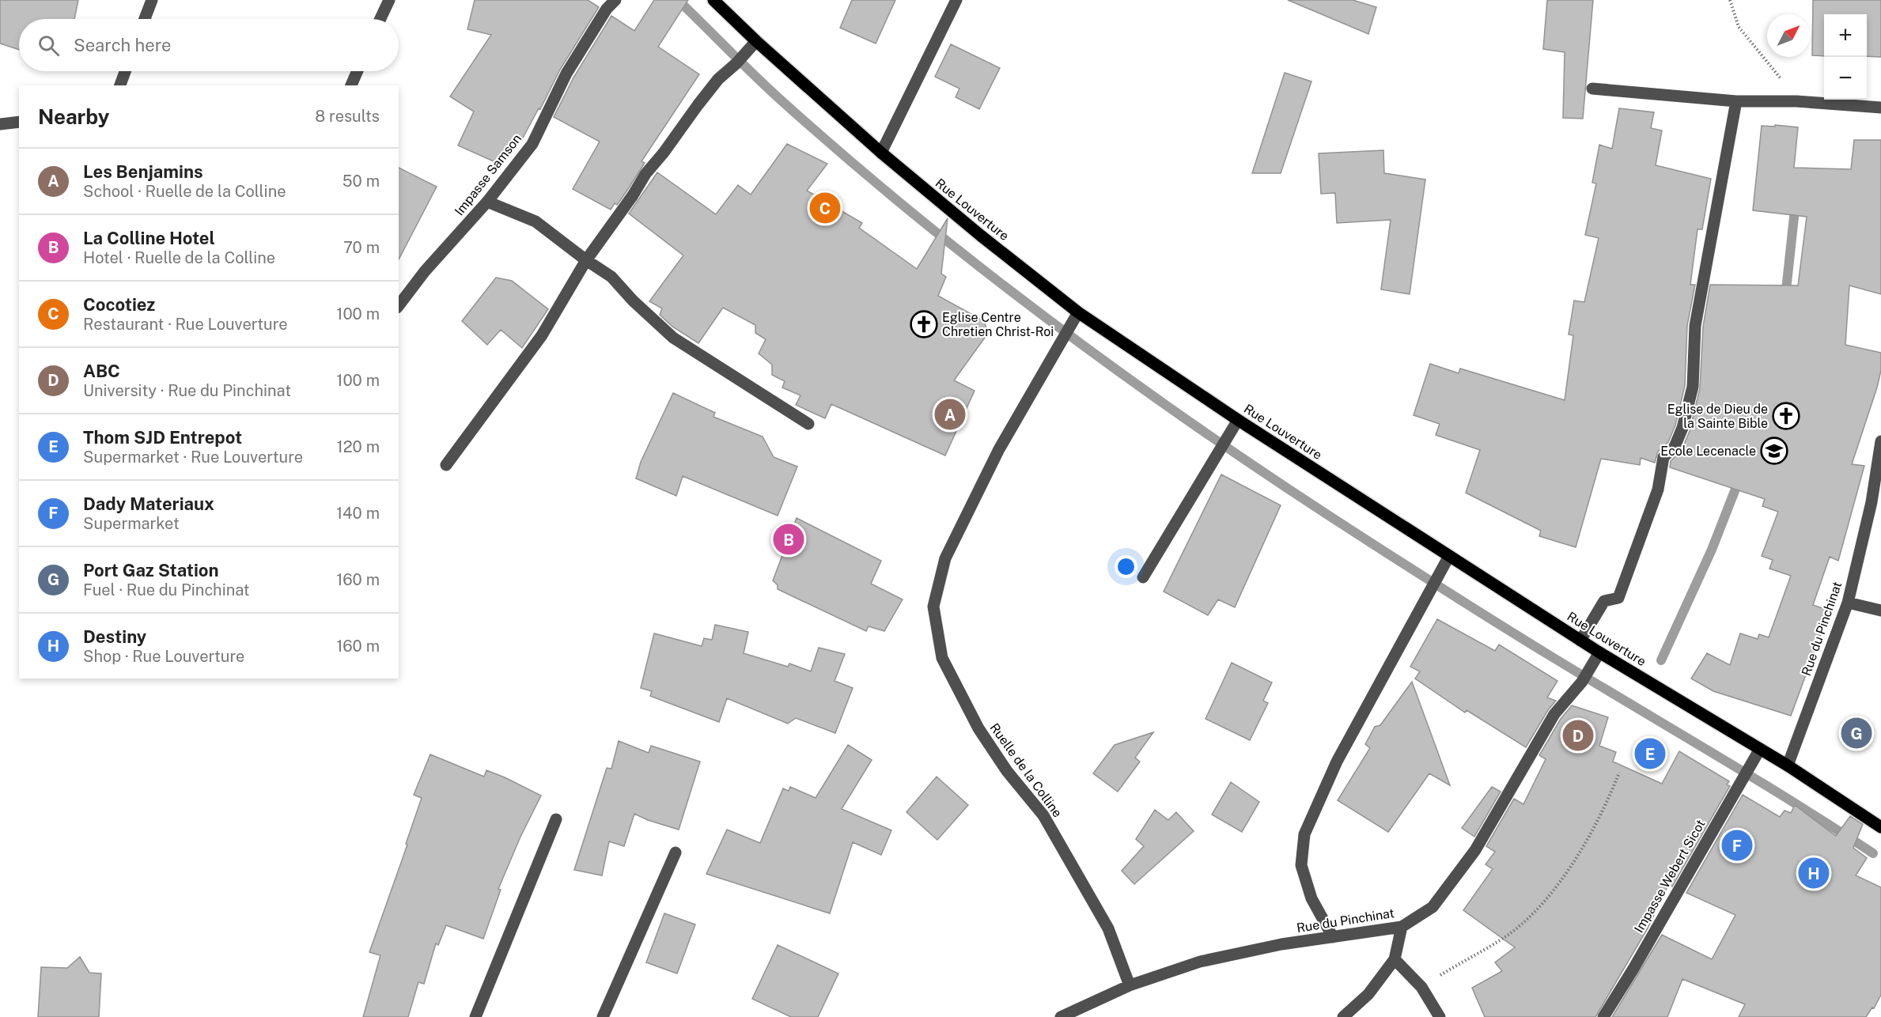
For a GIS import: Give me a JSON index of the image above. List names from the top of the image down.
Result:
{
  "streets": {
    "main road": ["Rue Louverture"],
    "street": [
      "Impasse Samson",
      "Rue du Pinchinat",
      "Ruelle de la Colline",
      "Impasse Webert Sicot"
    ]
  },
  "crossings": [
    ["Rue Louverture", "Rue du Pinchinat"],
    ["Rue Louverture", "Ruelle de la Colline"],
    ["Rue Louverture", "Impasse Webert Sicot"],
    ["Rue du Pinchinat", "Ruelle de la Colline"]
  ],
  "places": {
    "church": ["Eglise Centre Chretien Christ-Roi", "Eglise de Dieu de la Sainte Bible"],
    "school or university": ["Ecole Lecenacle"]
  },
  "north": "top right",
  "page": {
    "map_buttons": ["+", "−"],
    "search": "Search here",
    "heading": ["Nearby", "8 results"],
    "list": [
      {
        "mark": "A",
        "name": "Les Benjamins",
        "note": "School · Ruelle de la Colline",
        "value": "50 m"
      },
      {
        "mark": "B",
        "name": "La Colline Hotel",
        "note": "Hotel · Ruelle de la Colline",
        "value": "70 m"
      },
      {
        "mark": "C",
        "name": "Cocotiez",
        "note": "Restaurant · Rue Louverture",
        "value": "100 m"
      },
      {
        "mark": "D",
        "name": "ABC",
        "note": "University · Rue du Pinchinat",
        "value": "100 m"
      },
      {
        "mark": "E",
        "name": "Thom SJD Entrepot",
        "note": "Supermarket · Rue Louverture",
        "value": "120 m"
      },
      {
        "mark": "F",
        "name": "Dady Materiaux",
        "note": "Supermarket",
        "value": "140 m"
      },
      {
        "mark": "G",
        "name": "Port Gaz Station",
        "note": "Fuel · Rue du Pinchinat",
        "value": "160 m"
      },
      {
        "mark": "H",
        "name": "Destiny",
        "note": "Shop · Rue Louverture",
        "value": "160 m"
      }
    ],
    "pins": [
      "C",
      "A",
      "B",
      "G",
      "D",
      "E",
      "F",
      "H"
    ]
  }
}
